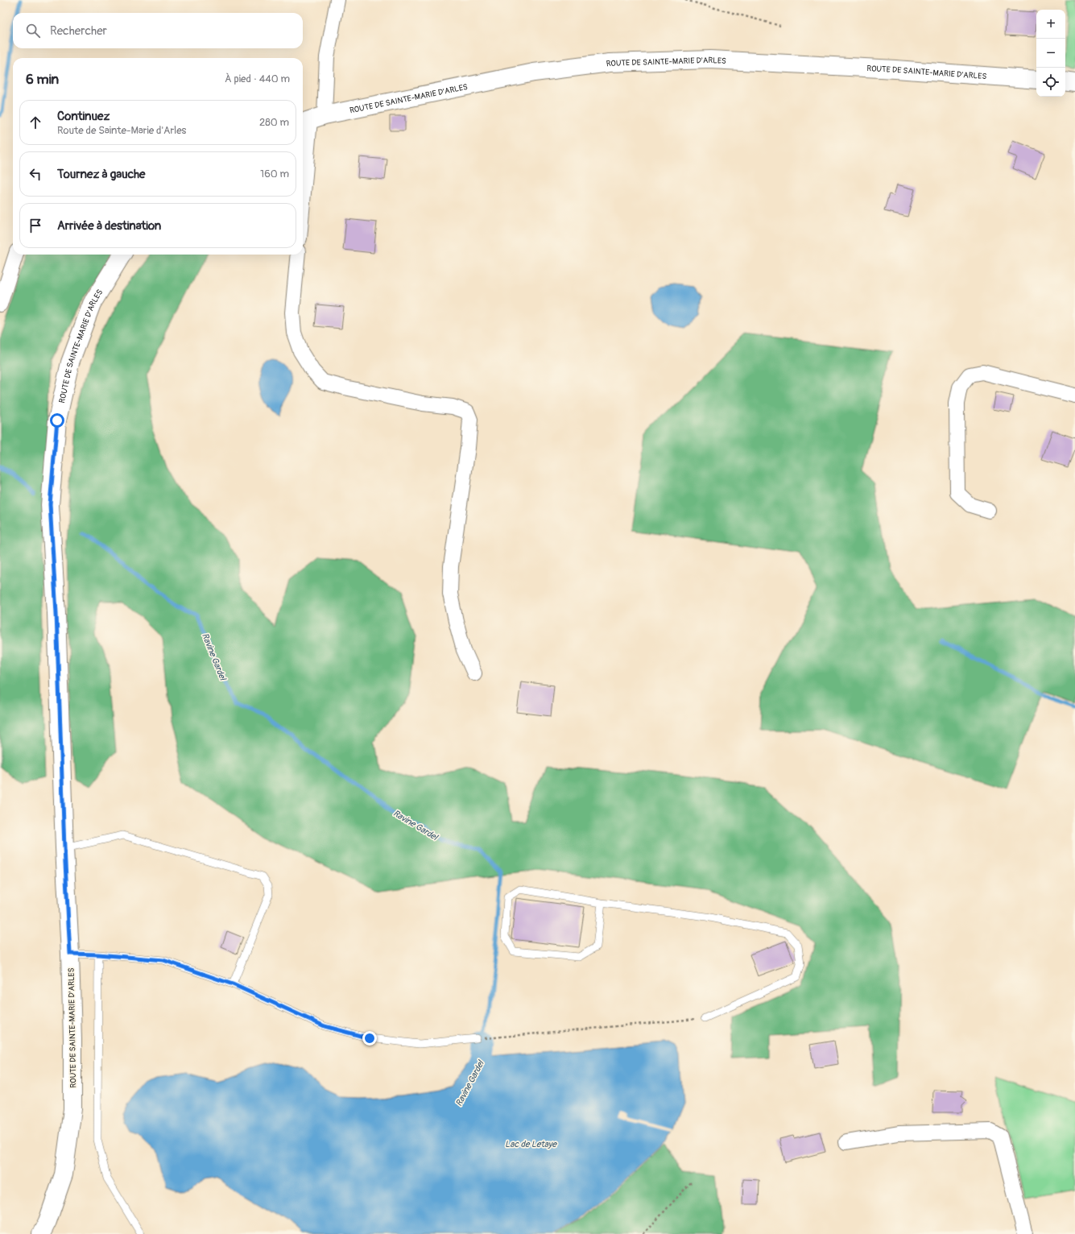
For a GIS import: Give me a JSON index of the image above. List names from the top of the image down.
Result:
{
  "streets": {
    "main road": ["ROUTE DE SAINTE-MARIE D'ARLES"]
  },
  "water": ["Ravine Gardel", "Lac de Letaye"],
  "page": {
    "map_buttons": ["+", "−"],
    "search": "Rechercher",
    "heading": ["6 min", "À pied · 440 m"],
    "list": [
      ["Continuez", "Route de Sainte-Marie d'Arles", "280 m"],
      ["Tournez à gauche", "160 m"],
      "Arrivée à destination"
    ]
  }
}
